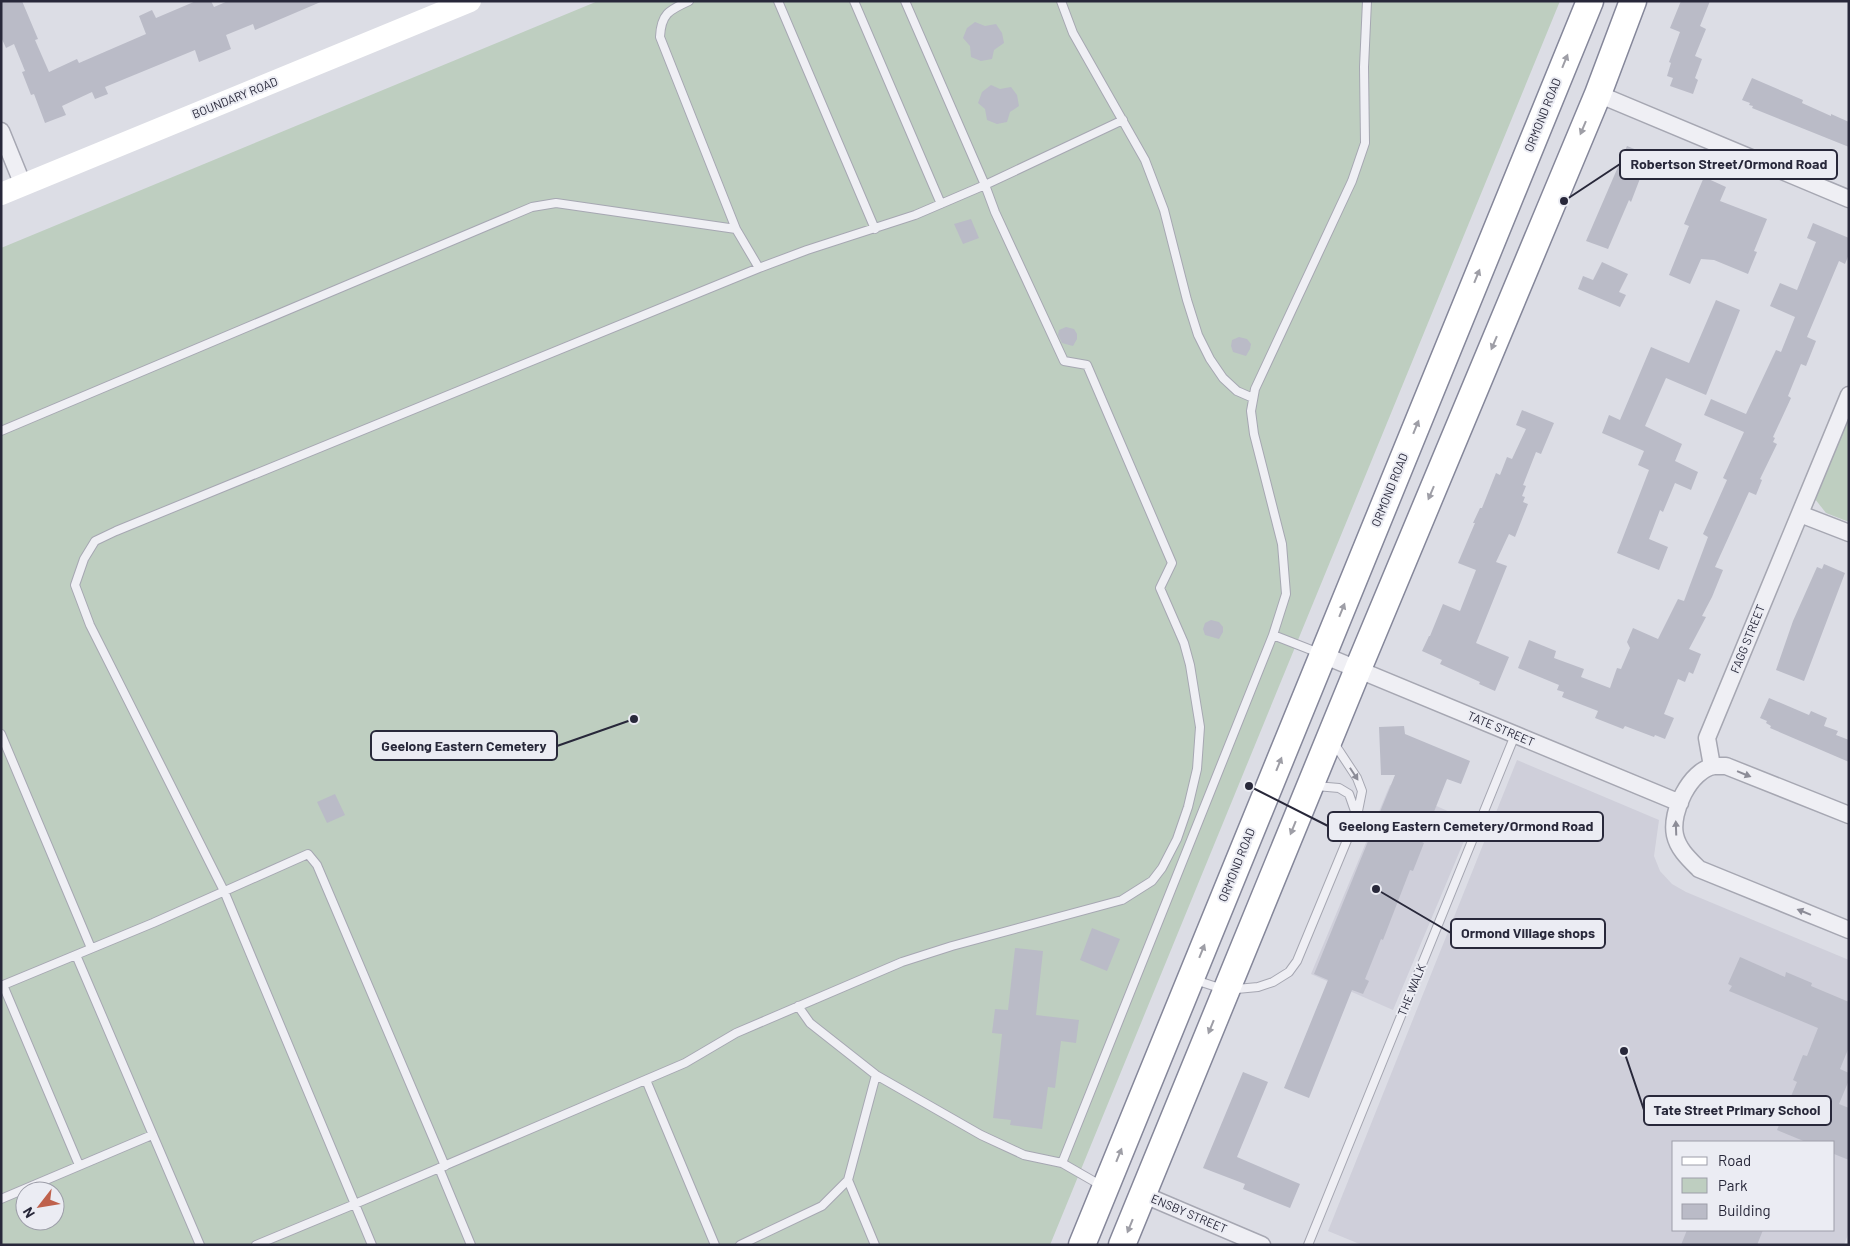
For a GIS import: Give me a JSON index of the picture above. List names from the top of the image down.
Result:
{
  "streets": {
    "highway": ["ORMOND ROAD"],
    "main road": ["BOUNDARY ROAD"],
    "street": ["FAGG STREET", "TATE STREET", "ENSBY STREET"],
    "lane": ["THE WALK"]
  },
  "crossings": [
    ["ORMOND ROAD", "TATE STREET"],
    ["TATE STREET", "THE WALK"]
  ],
  "places": [
    "Robertson Street/Ormond Road",
    "Geelong Eastern Cemetery",
    "Geelong Eastern Cemetery/Ormond Road",
    "Ormond Village shops",
    "Tate Street Primary School"
  ],
  "legend": ["Road", "Park", "Building"],
  "north": "bottom left"
}
